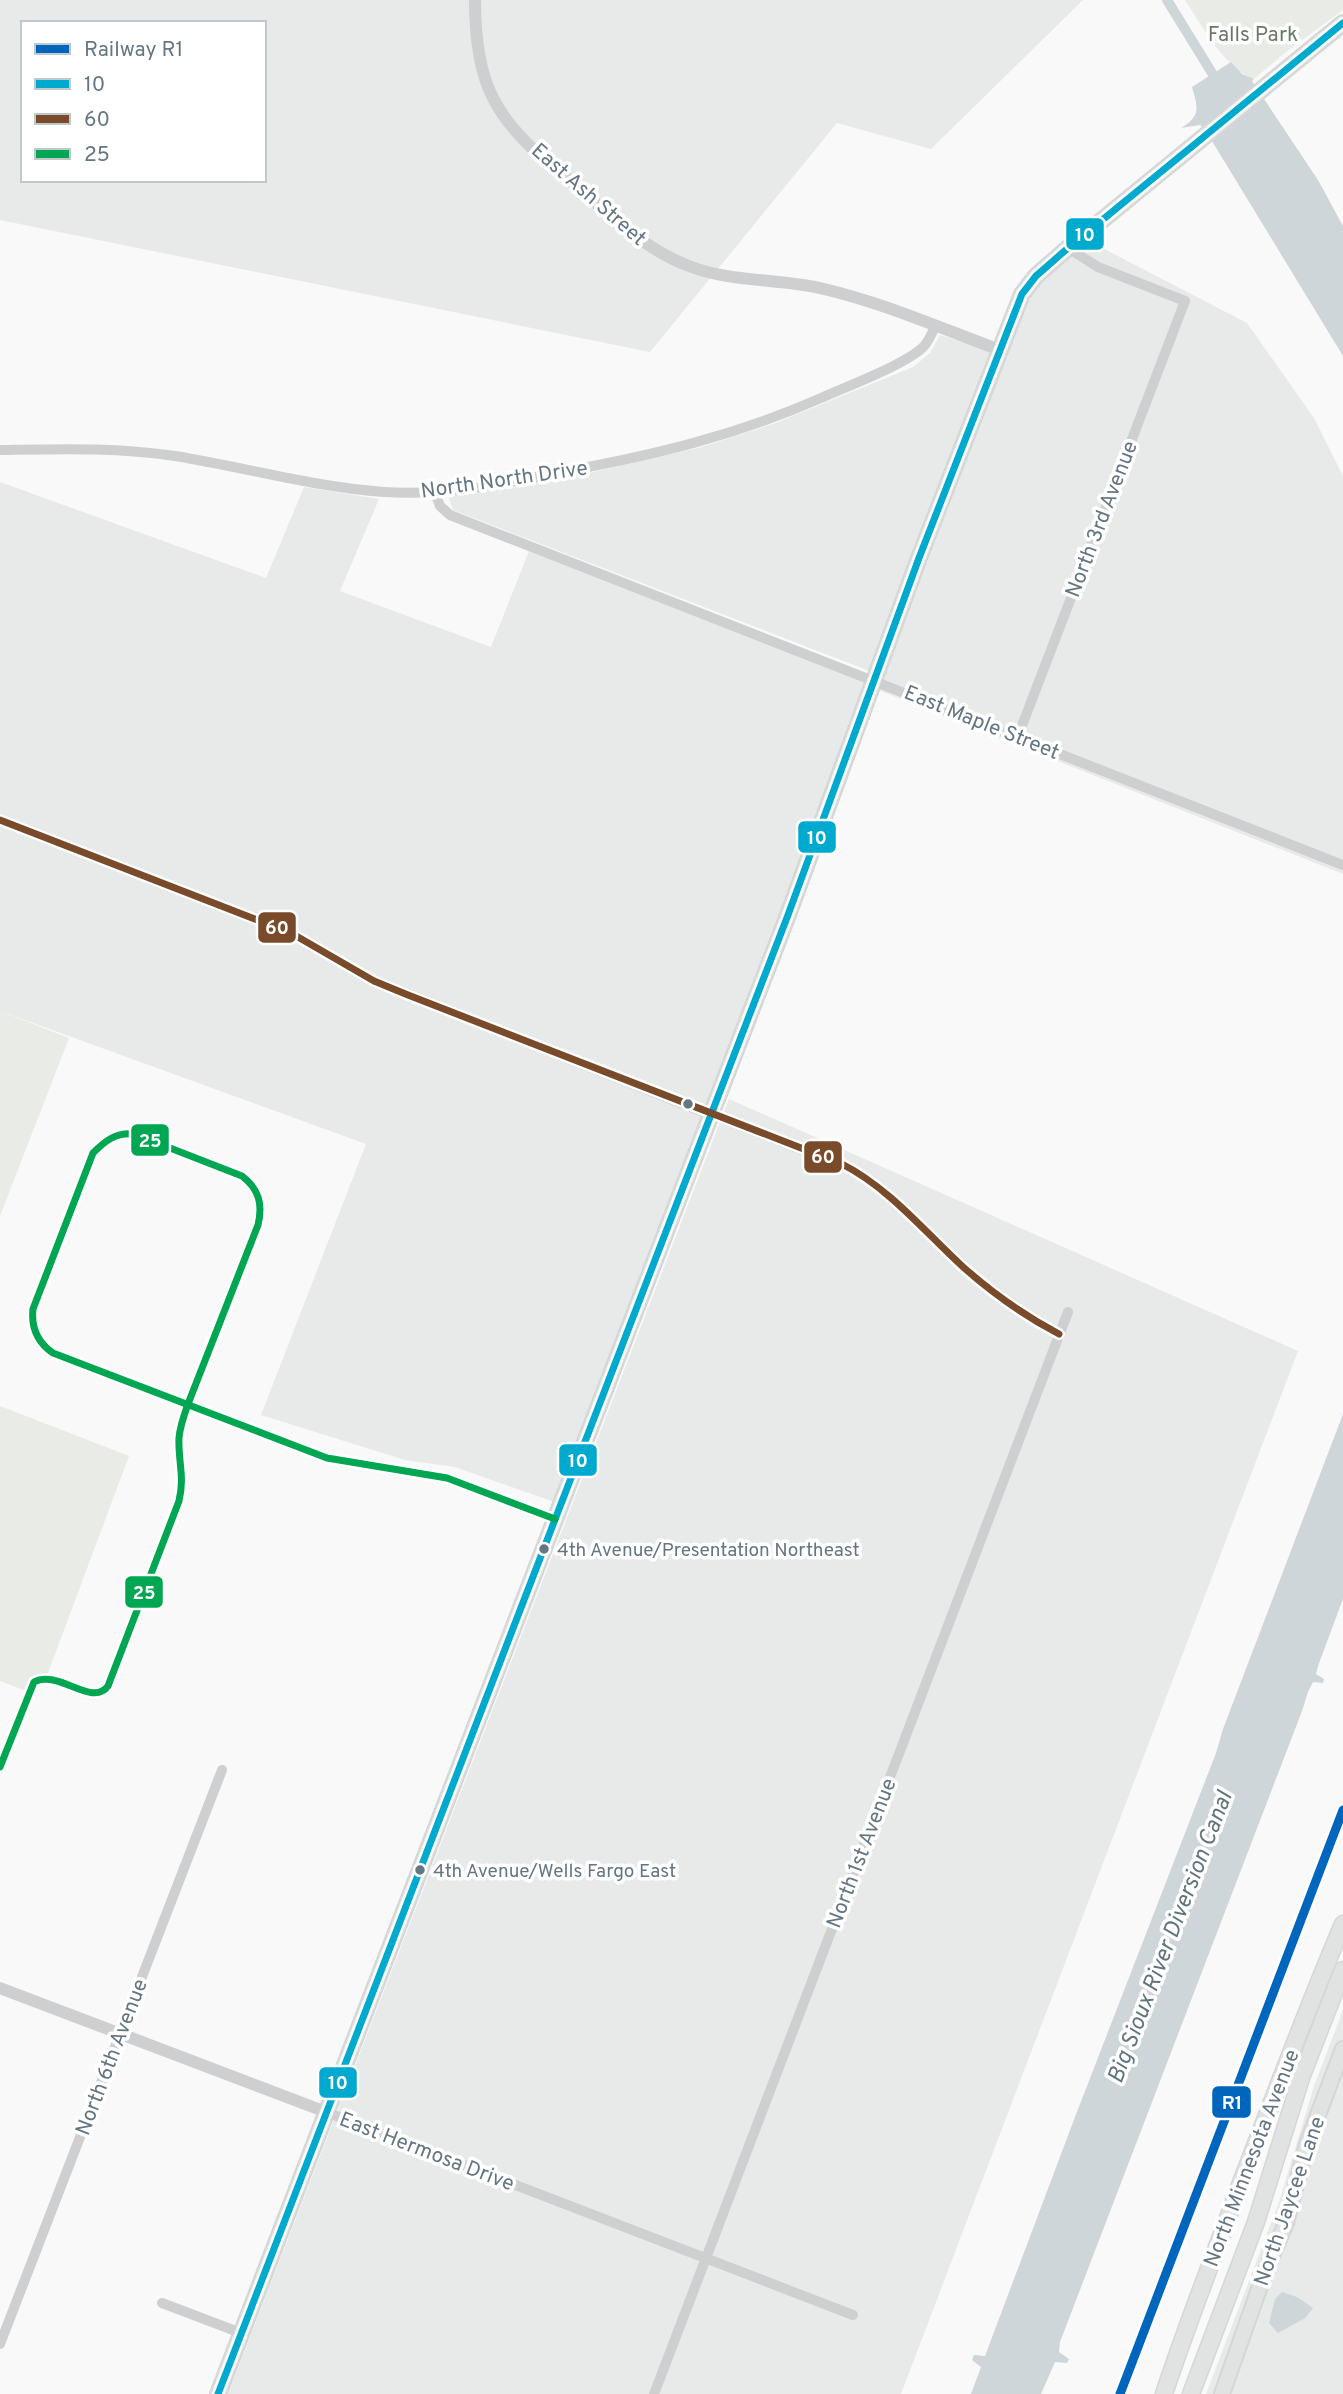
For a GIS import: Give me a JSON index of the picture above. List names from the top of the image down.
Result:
{
  "streets": {
    "main road": ["North Minnesota Avenue", "North Jaycee Lane"],
    "street": [
      "East Ash Street",
      "North North Drive",
      "North 3rd Avenue",
      "East Maple Street",
      "North 1st Avenue",
      "North 6th Avenue",
      "East Hermosa Drive"
    ]
  },
  "crossings": [
    ["East Ash Street", "North North Drive"],
    ["North North Drive", "East Maple Street"],
    ["North 3rd Avenue", "East Maple Street"],
    ["North 1st Avenue", "East Hermosa Drive"],
    ["North 6th Avenue", "East Hermosa Drive"]
  ],
  "water": ["Big Sioux River Diversion Canal"],
  "parks": ["Falls Park"],
  "places": ["4th Avenue/Presentation Northeast", "4th Avenue/Wells Fargo East"],
  "lines": [
    "transit line 10",
    "transit line 60",
    "transit line 25",
    "rail line R1"
  ],
  "legend": [
    "Railway R1",
    "10",
    "60",
    "25"
  ]
}
